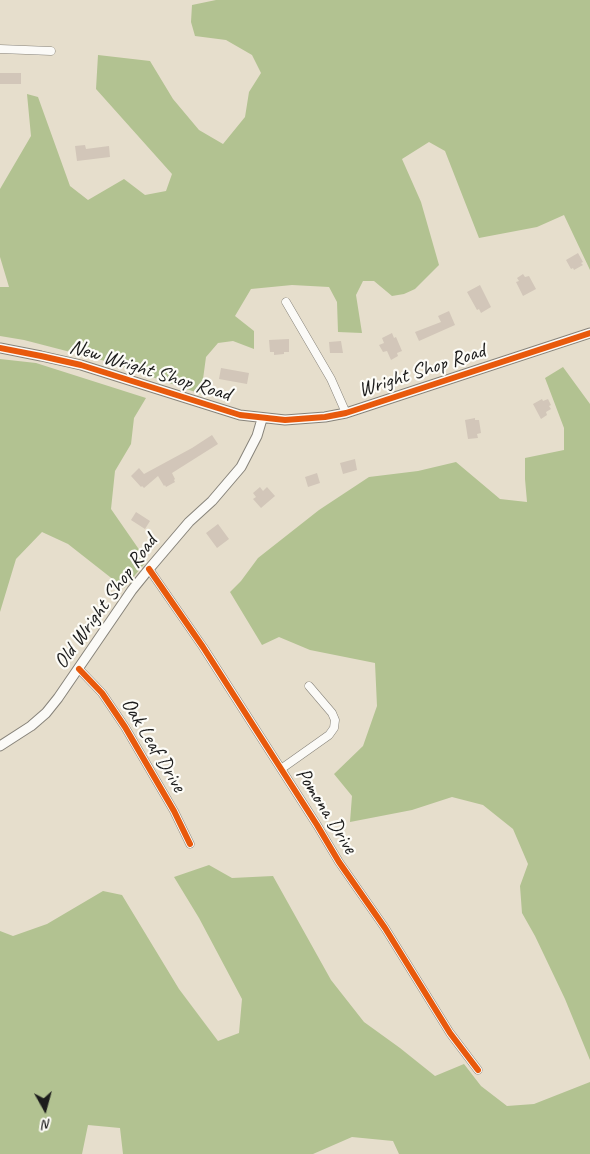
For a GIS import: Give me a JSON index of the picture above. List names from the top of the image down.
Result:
{
  "streets": {
    "street": [
      "New Wright Shop Road",
      "Wright Shop Road",
      "Old Wright Shop Road",
      "Oak Leaf Drive",
      "Pomona Drive"
    ]
  },
  "crossings": [
    ["New Wright Shop Road", "Wright Shop Road"],
    ["New Wright Shop Road", "Old Wright Shop Road"],
    ["Wright Shop Road", "Old Wright Shop Road"],
    ["Old Wright Shop Road", "Oak Leaf Drive"],
    ["Old Wright Shop Road", "Pomona Drive"]
  ],
  "north": "bottom"
}
